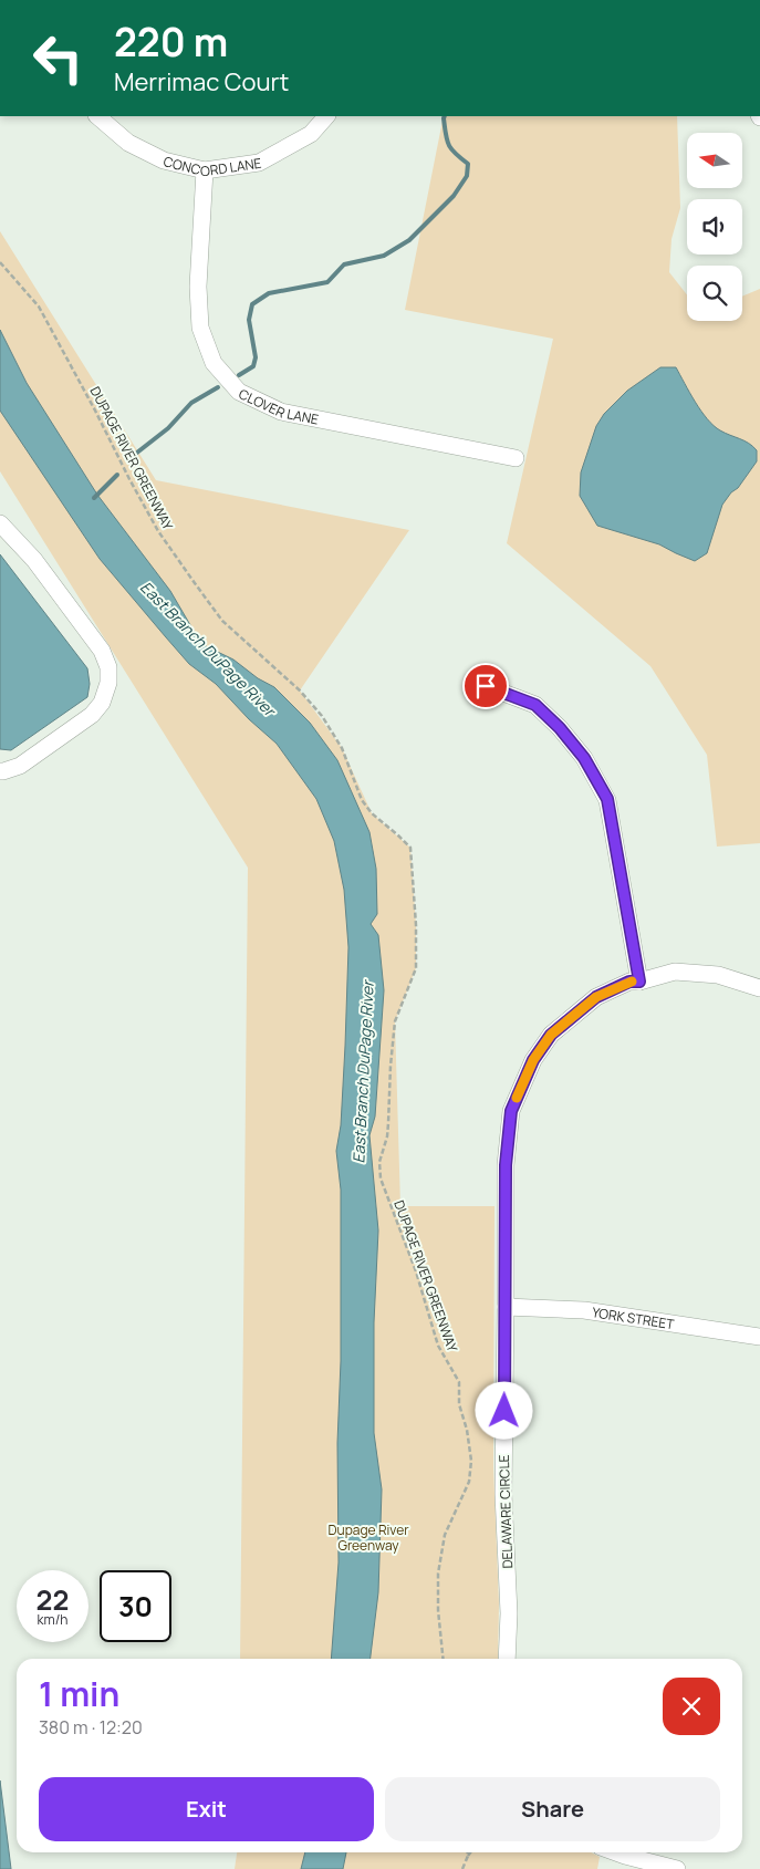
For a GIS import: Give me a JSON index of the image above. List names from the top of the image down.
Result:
{
  "streets": {
    "street": [
      "CONCORD LANE",
      "CLOVER LANE",
      "YORK STREET",
      "DELAWARE CIRCLE"
    ],
    "path": ["DUPAGE RIVER GREENWAY"]
  },
  "crossings": [
    ["CONCORD LANE", "CLOVER LANE"],
    ["YORK STREET", "DELAWARE CIRCLE"]
  ],
  "water": ["East Branch DuPage River"],
  "parks": ["Dupage River Greenway"],
  "north": "left",
  "page": {
    "turn": ["220 m", "Merrimac Court"],
    "speed": "22 km/h",
    "limit": "30",
    "heading": ["1 min", "380 m · 12:20"],
    "buttons": ["Exit", "Share"]
  }
}
